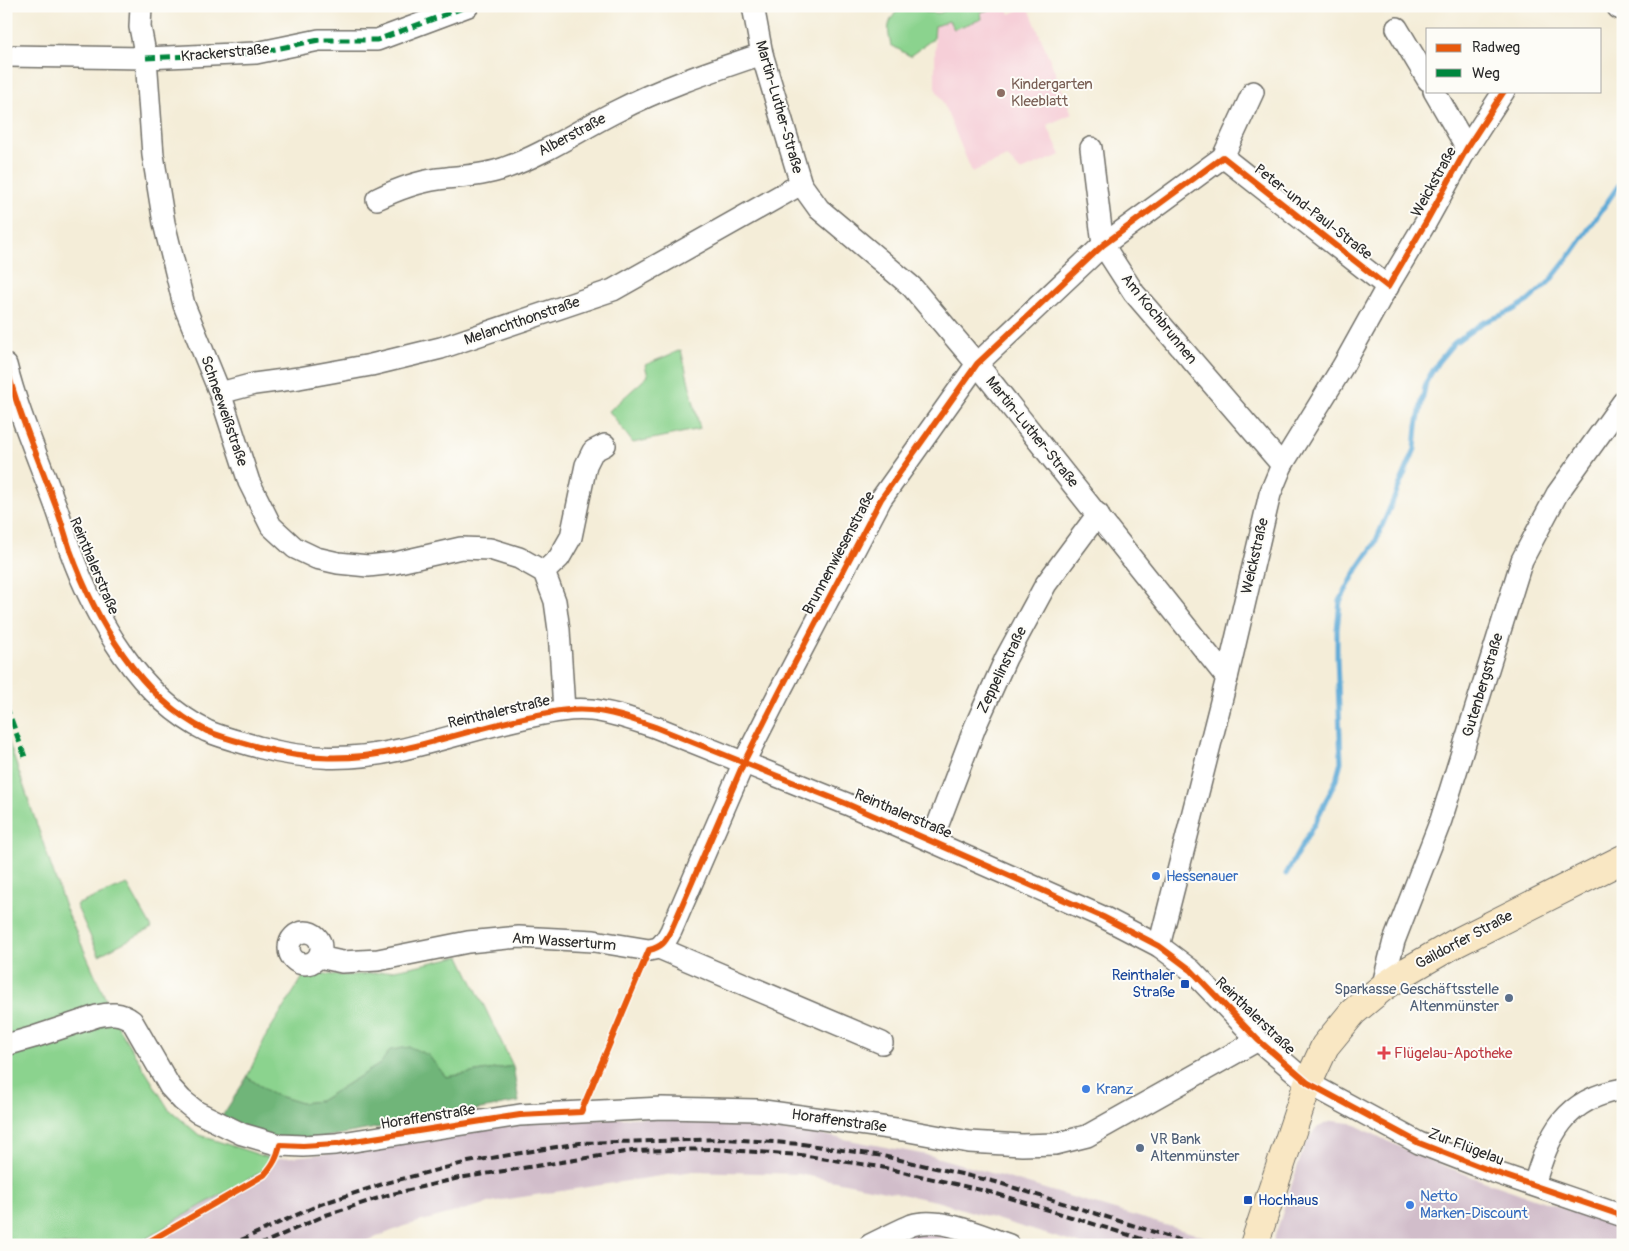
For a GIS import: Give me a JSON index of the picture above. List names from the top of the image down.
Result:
{
  "streets": {
    "main road": ["Gaildorfer Straße"],
    "street": [
      "Krackerstraße",
      "Martin-Luther-Straße",
      "Alberstraße",
      "Weickstraße",
      "Peter-und-Paul-Straße",
      "Am Kochbrunnen",
      "Melanchthonstraße",
      "Schneeweißstraße",
      "Brunnenwiesenstraße",
      "Reinthalerstraße",
      "Zeppelinstraße",
      "Gutenbergstraße",
      "Am Wasserturm",
      "Horaffenstraße",
      "Zur Flügelau"
    ]
  },
  "crossings": [
    ["Krackerstraße", "Schneeweißstraße"],
    ["Martin-Luther-Straße", "Alberstraße"],
    ["Martin-Luther-Straße", "Weickstraße"],
    ["Martin-Luther-Straße", "Melanchthonstraße"],
    ["Martin-Luther-Straße", "Brunnenwiesenstraße"],
    ["Martin-Luther-Straße", "Zeppelinstraße"],
    ["Weickstraße", "Peter-und-Paul-Straße"],
    ["Weickstraße", "Am Kochbrunnen"],
    ["Weickstraße", "Reinthalerstraße"],
    ["Peter-und-Paul-Straße", "Brunnenwiesenstraße"],
    ["Am Kochbrunnen", "Brunnenwiesenstraße"],
    ["Melanchthonstraße", "Schneeweißstraße"],
    ["Brunnenwiesenstraße", "Reinthalerstraße"],
    ["Brunnenwiesenstraße", "Am Wasserturm"],
    ["Reinthalerstraße", "Zeppelinstraße"],
    ["Reinthalerstraße", "Gaildorfer Straße"],
    ["Reinthalerstraße", "Horaffenstraße"],
    ["Reinthalerstraße", "Zur Flügelau"],
    ["Gutenbergstraße", "Gaildorfer Straße"],
    ["Gaildorfer Straße", "Zur Flügelau"]
  ],
  "places": {
    "other": [
      "Kindergarten Kleeblatt",
      "Hessenauer",
      "Sparkasse Geschäftsstelle Altenmünster",
      "Kranz",
      "VR Bank Altenmünster",
      "Netto Marken-Discount"
    ],
    "transit": ["Reinthaler Straße", "Hochhaus"],
    "health": ["Flügelau-Apotheke"]
  },
  "legend": ["Radweg", "Weg"]
}
